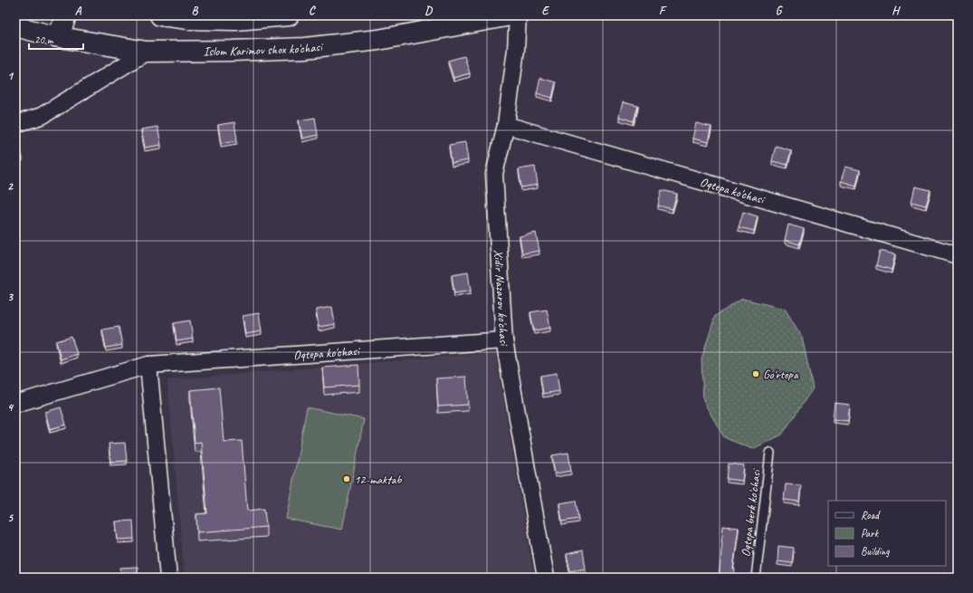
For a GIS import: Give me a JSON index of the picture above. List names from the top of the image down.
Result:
{
  "streets": {
    "main road": ["Islom Karimov shox ko'chasi"],
    "street": ["Oqtepa ko'chasi", "Xidir Nazarov ko'chasi"],
    "lane": ["Oqtepa berk ko'chasi"]
  },
  "crossings": [
    ["Oqtepa ko'chasi", "Xidir Nazarov ko'chasi"]
  ],
  "places": ["Go'rtepa", "12-maktab"],
  "legend": ["Road", "Park", "Building"],
  "scale_bar": "20 m",
  "grid": {
    "columns": [
      "A",
      "B",
      "C",
      "D",
      "E",
      "F",
      "G",
      "H"
    ],
    "rows": [
      "1",
      "2",
      "3",
      "4",
      "5"
    ]
  }
}
